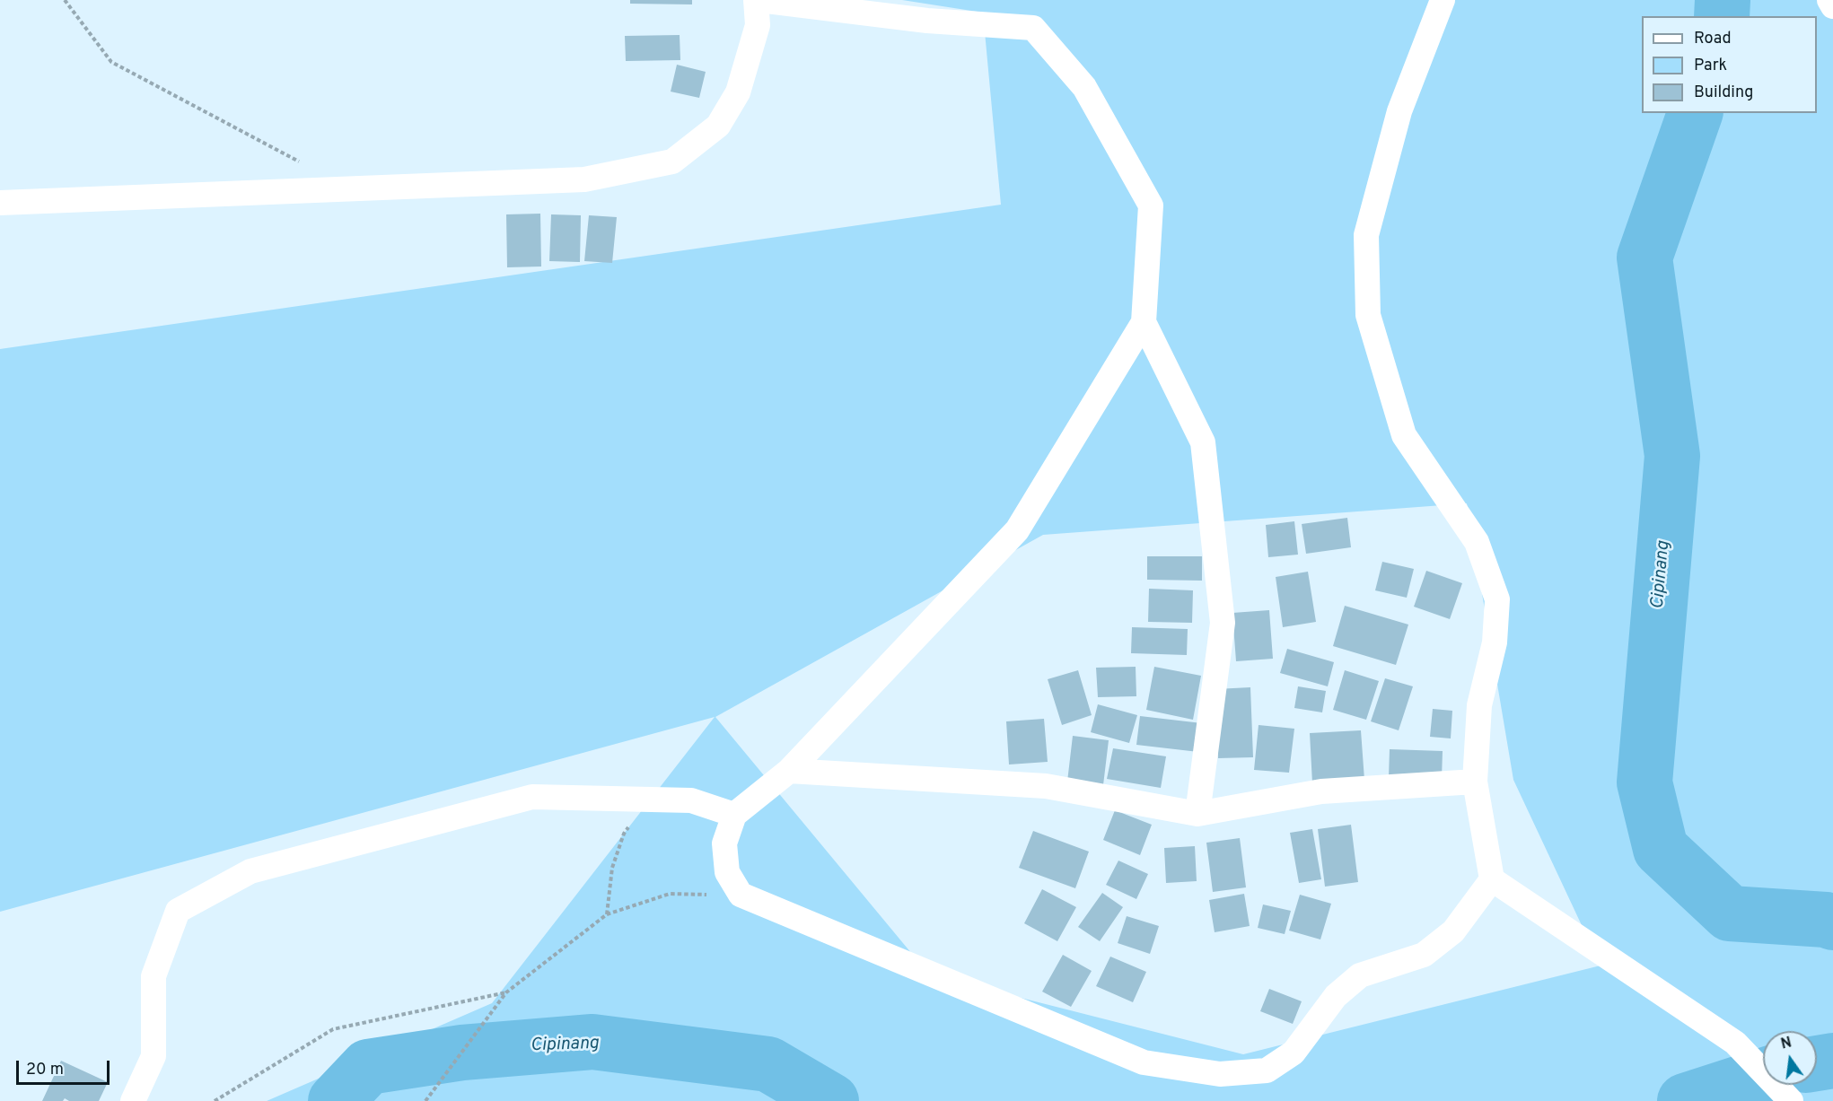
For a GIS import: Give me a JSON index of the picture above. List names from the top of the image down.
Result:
{
  "water": ["Cipinang"],
  "legend": ["Road", "Park", "Building"],
  "scale_bar": "20 m",
  "north": "top"
}
